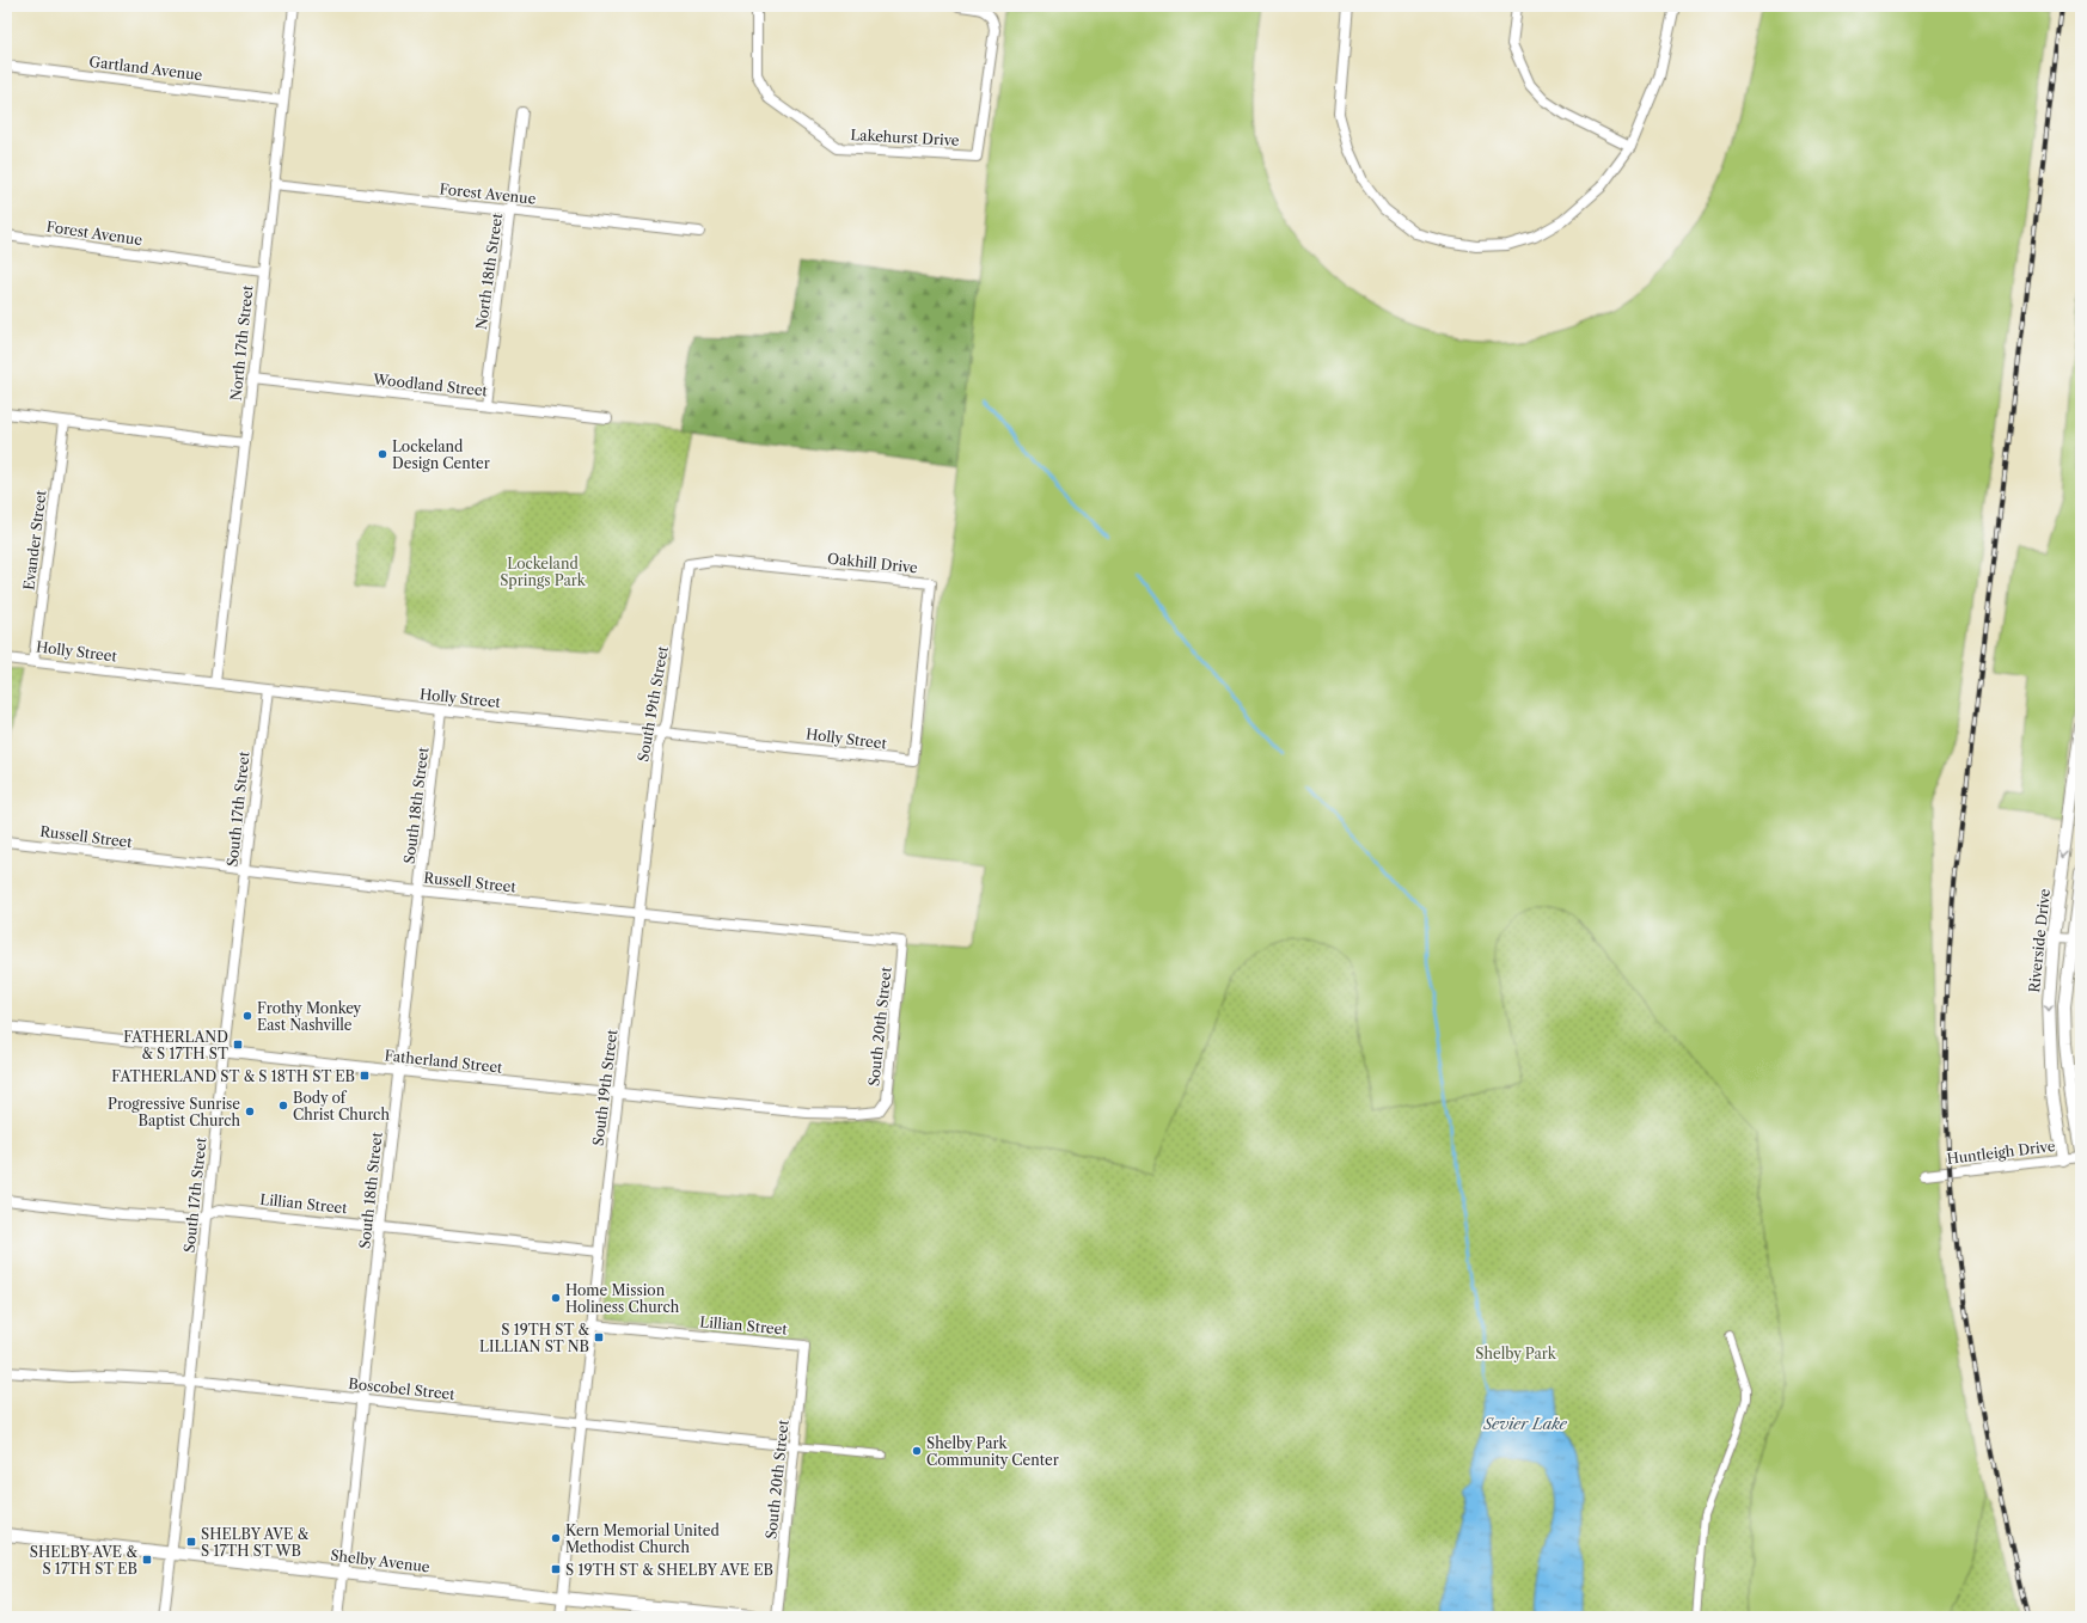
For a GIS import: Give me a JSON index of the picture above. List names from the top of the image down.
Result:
{
  "streets": {
    "street": [
      "Gartland Avenue",
      "Lakehurst Drive",
      "Forest Avenue",
      "North 18th Street",
      "North 17th Street",
      "Woodland Street",
      "Evander Street",
      "Oakhill Drive",
      "Holly Street",
      "South 19th Street",
      "South 18th Street",
      "South 17th Street",
      "Russell Street",
      "Riverside Drive",
      "South 20th Street",
      "Fatherland Street",
      "Huntleigh Drive",
      "Lillian Street",
      "Boscobel Street",
      "Shelby Avenue"
    ]
  },
  "crossings": [
    ["Gartland Avenue", "North 17th Street"],
    ["Forest Avenue", "North 18th Street"],
    ["Forest Avenue", "North 17th Street"],
    ["North 18th Street", "Woodland Street"],
    ["North 17th Street", "Woodland Street"],
    ["North 17th Street", "Holly Street"],
    ["Evander Street", "Holly Street"],
    ["Oakhill Drive", "Holly Street"],
    ["Oakhill Drive", "South 19th Street"],
    ["Holly Street", "South 19th Street"],
    ["Holly Street", "South 18th Street"],
    ["Holly Street", "South 17th Street"],
    ["South 19th Street", "Russell Street"],
    ["South 19th Street", "Fatherland Street"],
    ["South 19th Street", "Lillian Street"],
    ["South 19th Street", "Boscobel Street"],
    ["South 19th Street", "Shelby Avenue"],
    ["South 18th Street", "Russell Street"],
    ["South 18th Street", "Fatherland Street"],
    ["South 18th Street", "Lillian Street"],
    ["South 18th Street", "Boscobel Street"],
    ["South 18th Street", "Shelby Avenue"],
    ["South 17th Street", "Russell Street"],
    ["South 17th Street", "Fatherland Street"],
    ["South 17th Street", "Lillian Street"],
    ["South 17th Street", "Boscobel Street"],
    ["South 17th Street", "Shelby Avenue"],
    ["Russell Street", "South 20th Street"],
    ["Riverside Drive", "Huntleigh Drive"],
    ["South 20th Street", "Fatherland Street"],
    ["South 20th Street", "Lillian Street"],
    ["South 20th Street", "Boscobel Street"]
  ],
  "water": ["Sevier Lake"],
  "parks": ["Lockeland Springs Park", "Shelby Park"],
  "places": {
    "other": [
      "Lockeland Design Center",
      "Frothy Monkey East Nashville",
      "Body of Christ Church",
      "Progressive Sunrise Baptist Church",
      "Home Mission Holiness Church",
      "Shelby Park Community Center",
      "Kern Memorial United Methodist Church"
    ],
    "transit": [
      "FATHERLAND & S 17TH ST",
      "FATHERLAND ST & S 18TH ST EB",
      "S 19TH ST & LILLIAN ST NB",
      "SHELBY AVE & S 17TH ST WB",
      "SHELBY AVE & S 17TH ST EB",
      "S 19TH ST & SHELBY AVE EB"
    ]
  }
}
